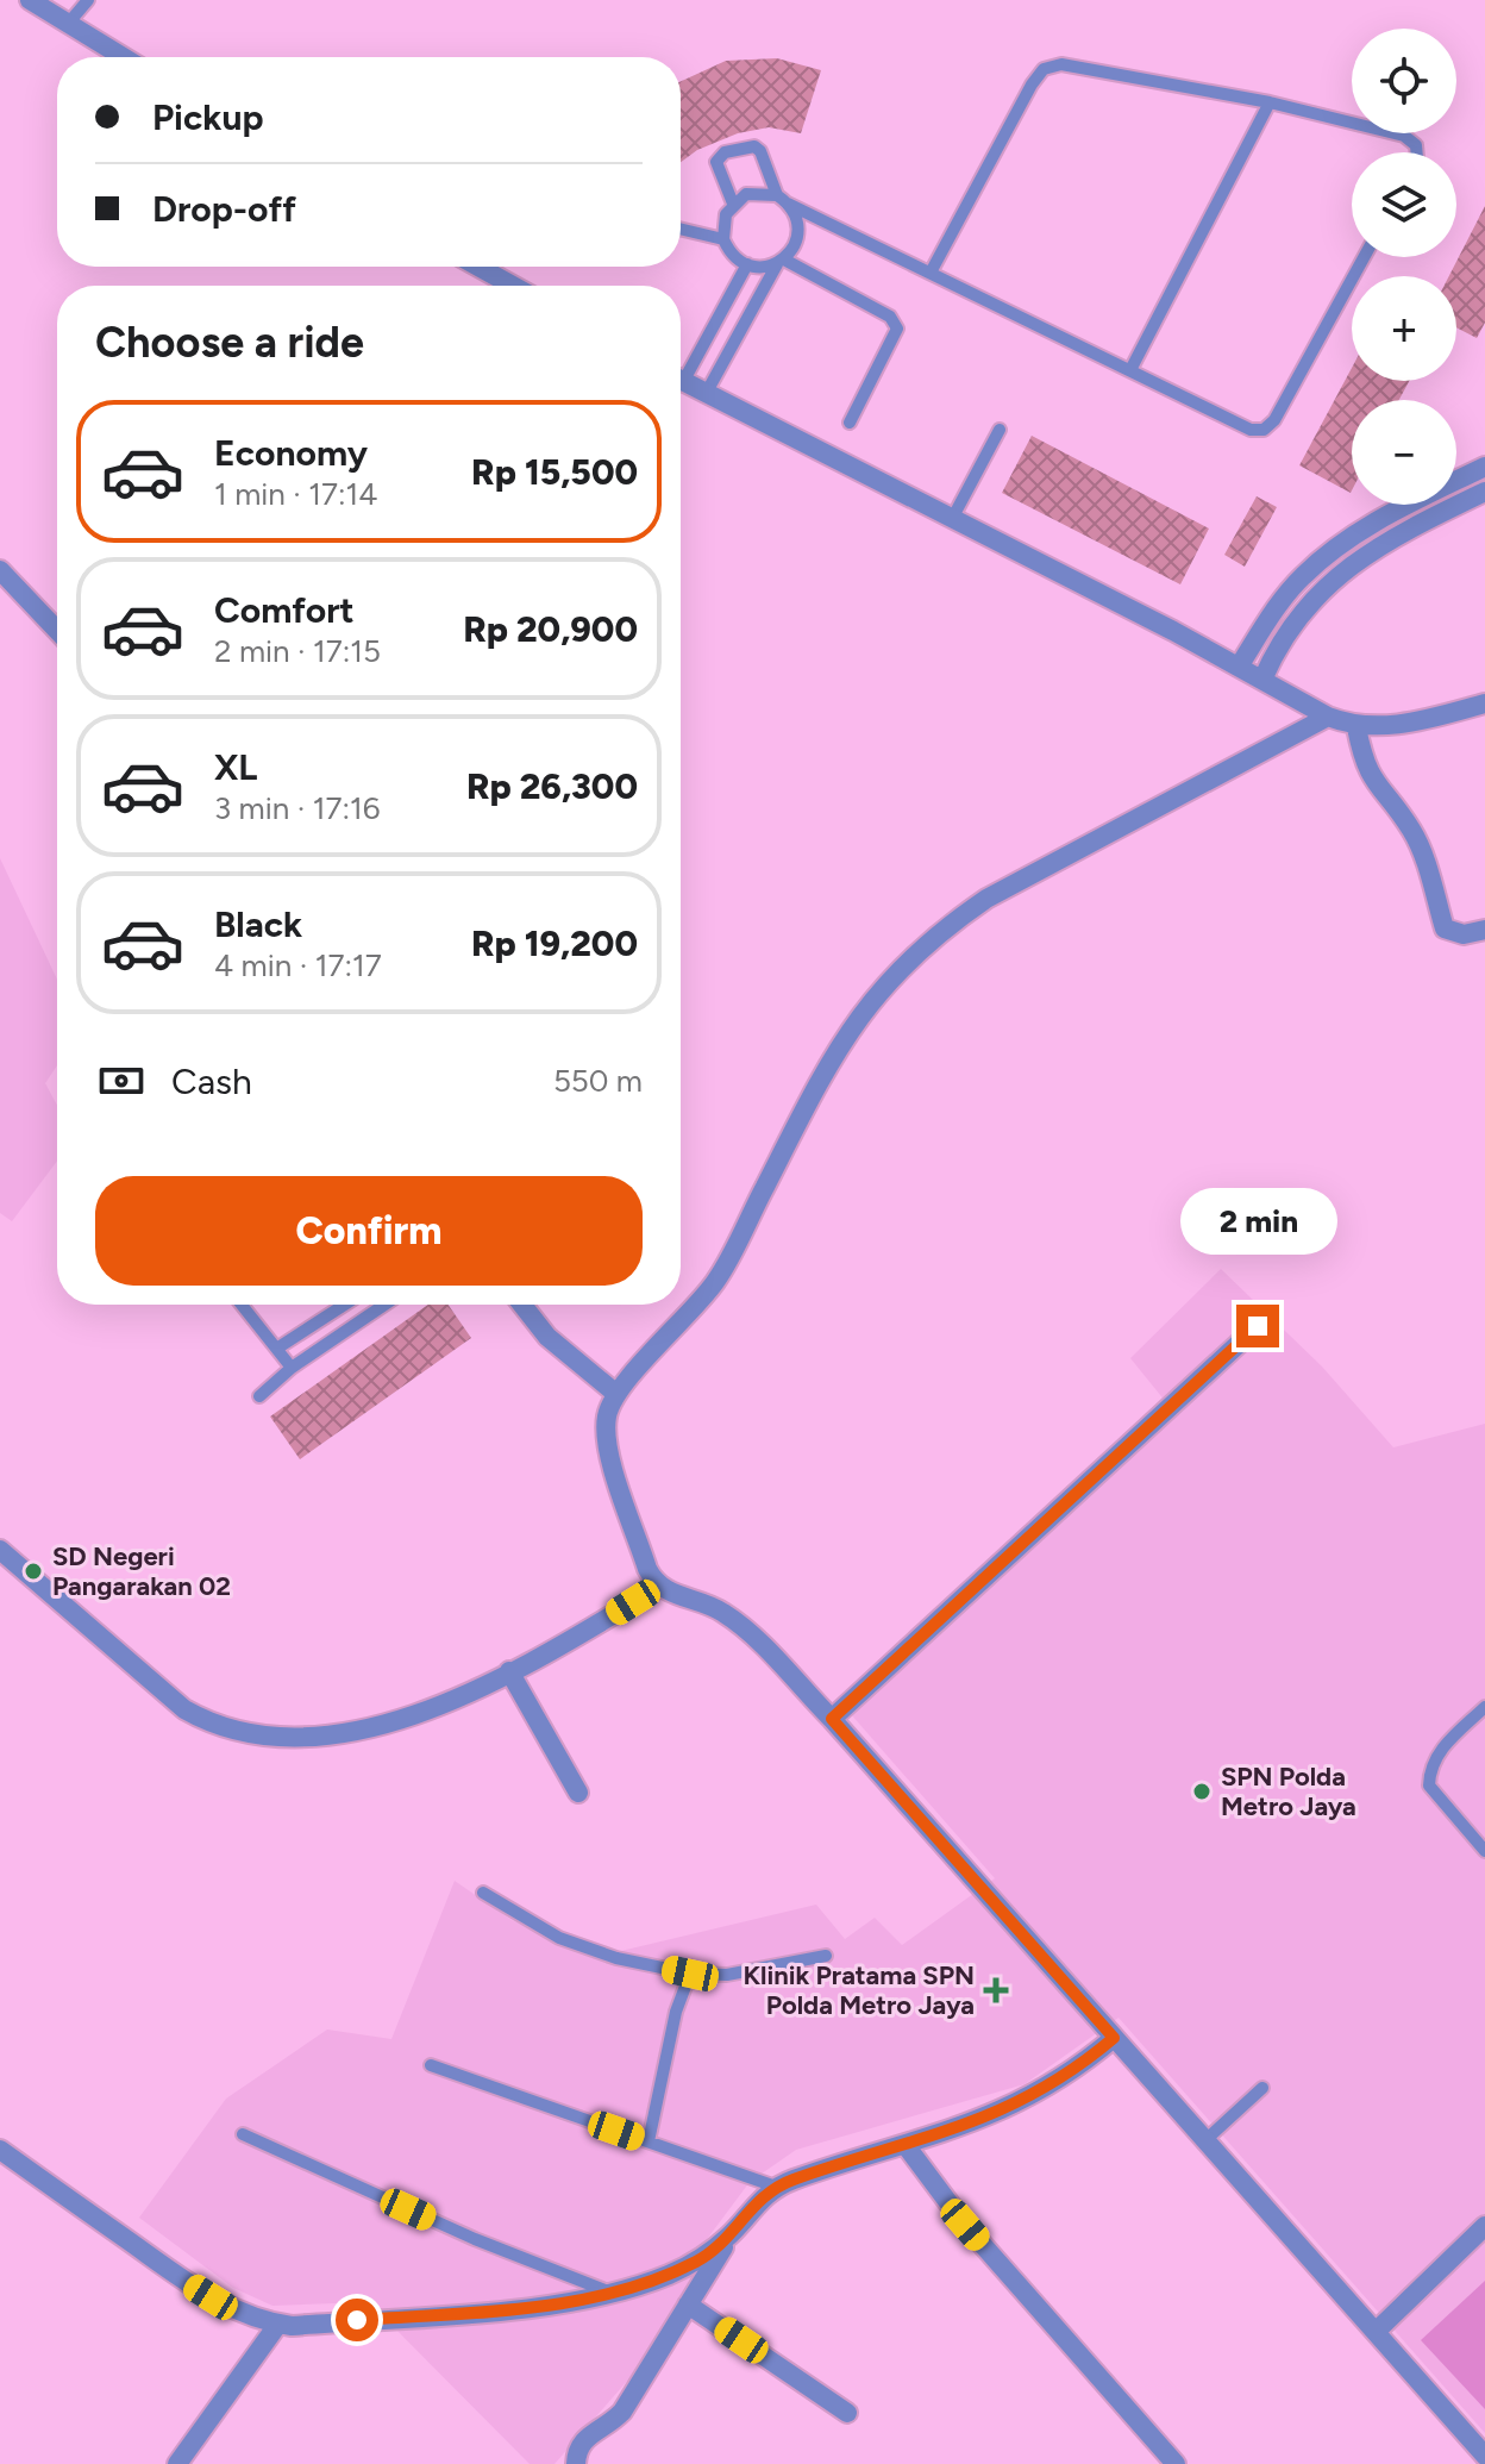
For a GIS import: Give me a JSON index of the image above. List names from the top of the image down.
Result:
{
  "places": {
    "other": ["SD Negeri Pangarakan 02", "SPN Polda Metro Jaya"],
    "health": ["Klinik Pratama SPN Polda Metro Jaya"]
  },
  "page": {
    "map_buttons": ["+", "−"],
    "banner": ["Pickup", "Drop-off"],
    "heading": "Choose a ride",
    "list": [
      {
        "name": "Economy",
        "note": "1 min · 17:14",
        "value": "Rp 15,500"
      },
      {
        "name": "Comfort",
        "note": "2 min · 17:15",
        "value": "Rp 20,900"
      },
      {
        "name": "XL",
        "note": "3 min · 17:16",
        "value": "Rp 26,300"
      },
      {
        "name": "Black",
        "note": "4 min · 17:17",
        "value": "Rp 19,200"
      }
    ],
    "pay": ["Cash", "550 m"],
    "buttons": "Confirm",
    "bubble": "2 min"
  }
}
